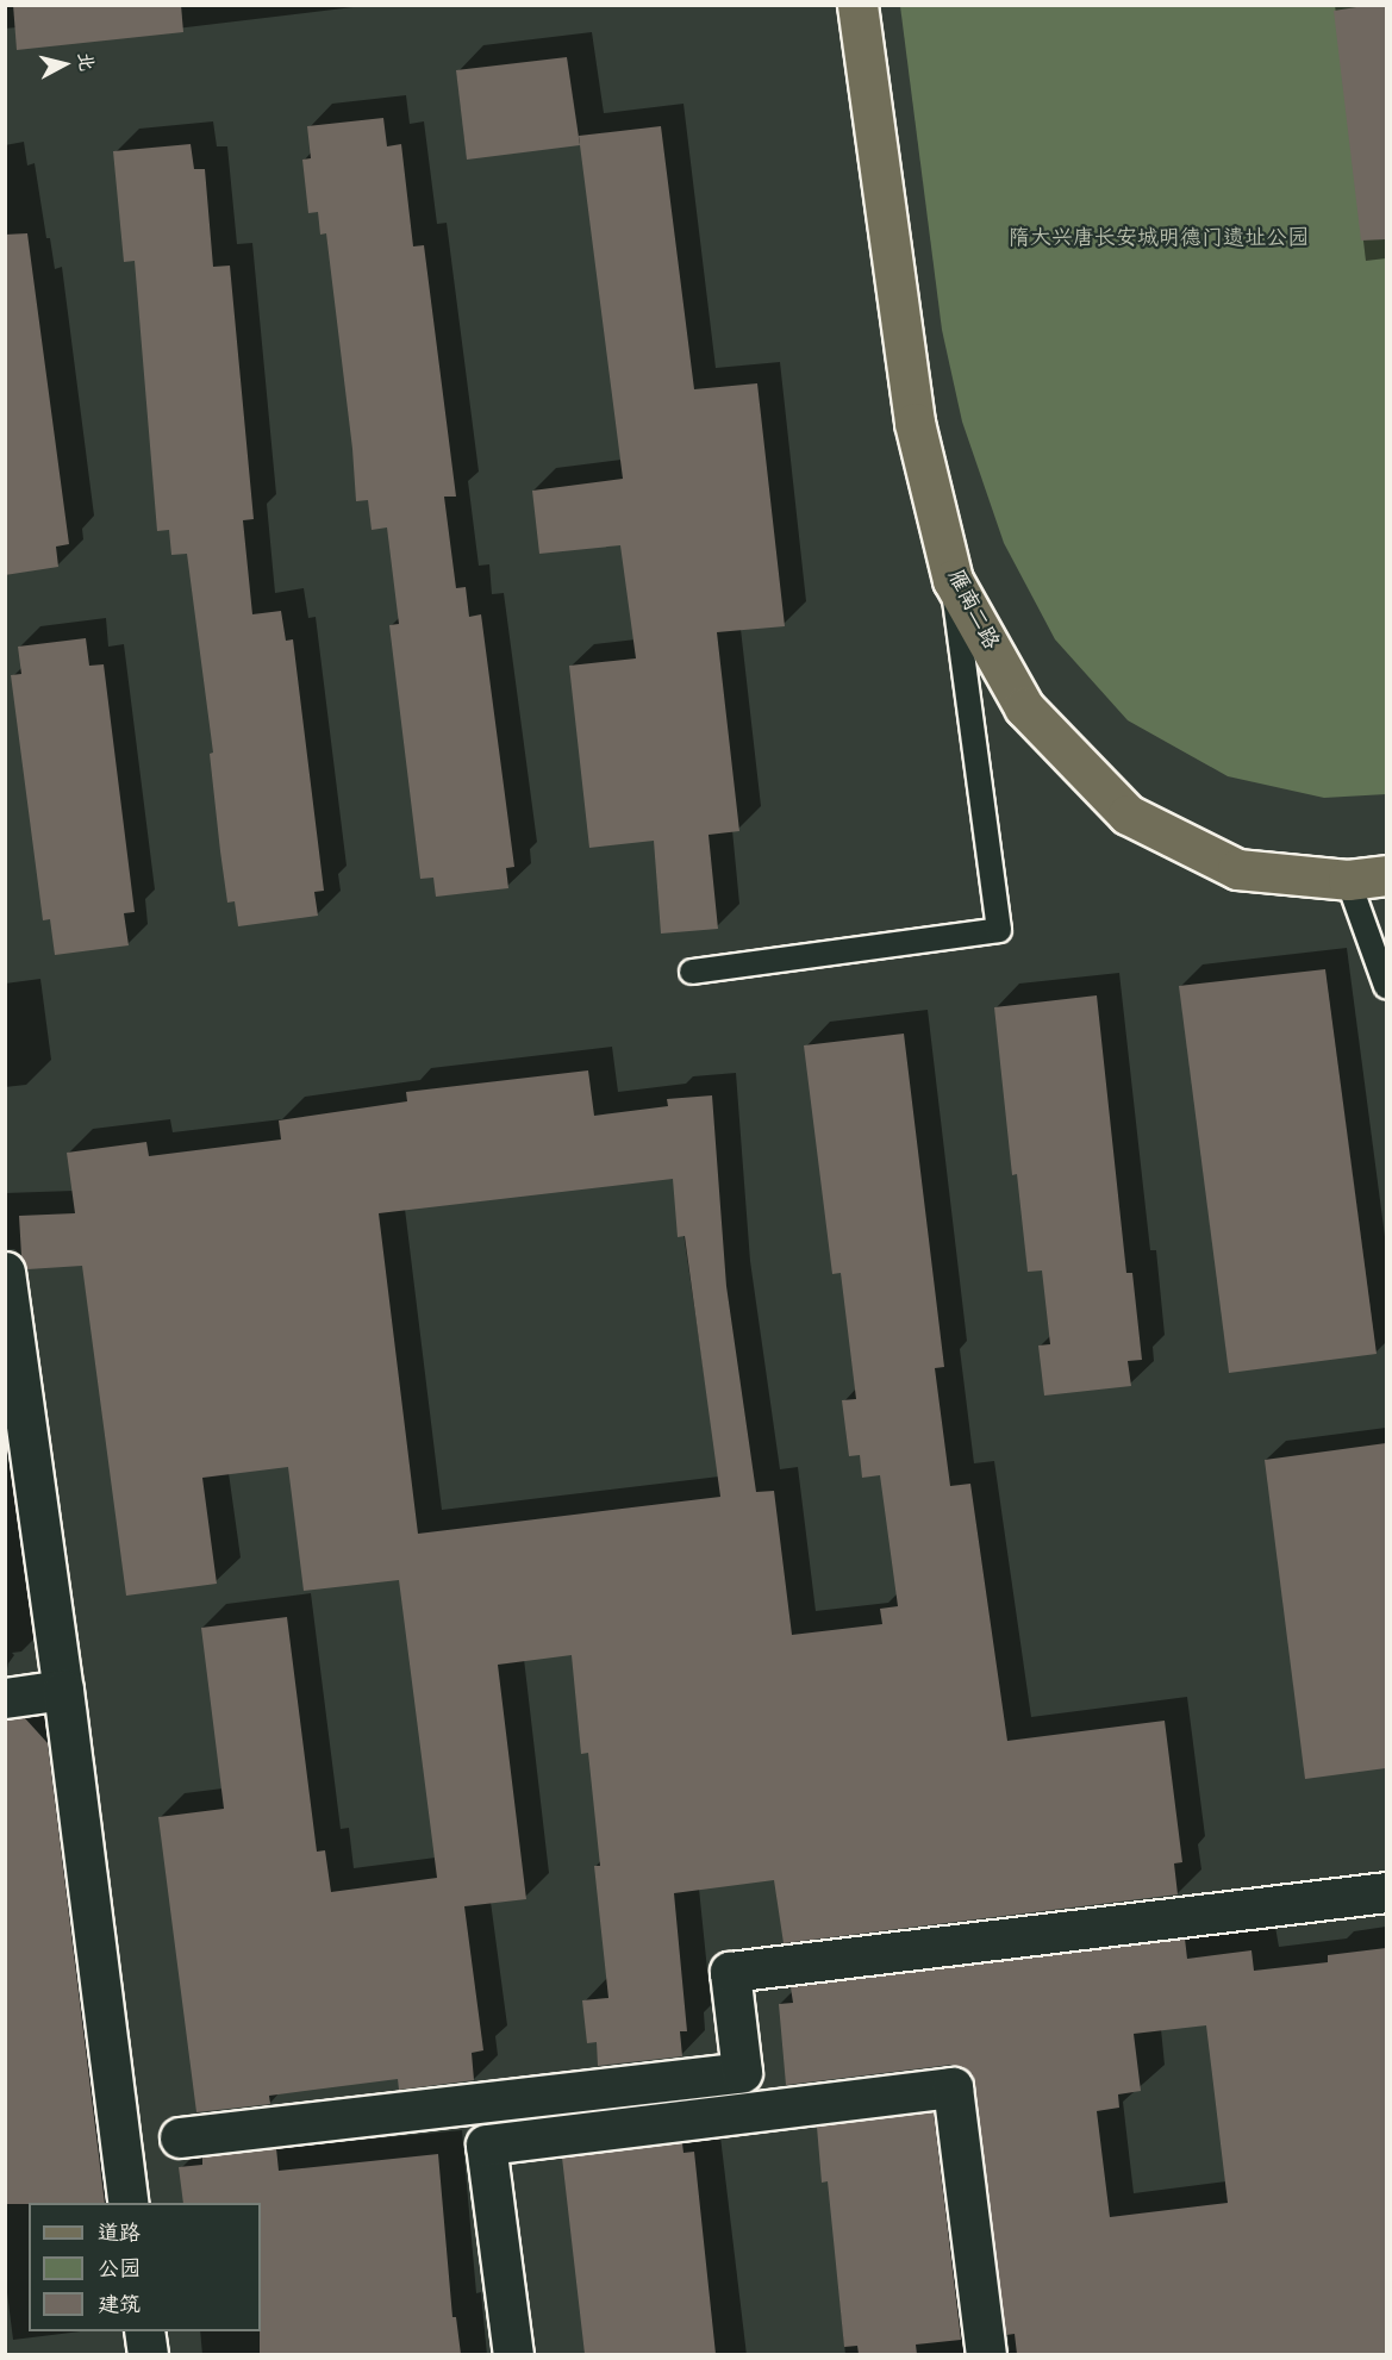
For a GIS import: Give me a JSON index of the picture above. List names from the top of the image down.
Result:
{
  "streets": {
    "main road": ["雁南二路"]
  },
  "parks": ["隋大兴唐长安城明德门遗址公园"],
  "legend": ["道路", "公园", "建筑"],
  "north": "right"
}
